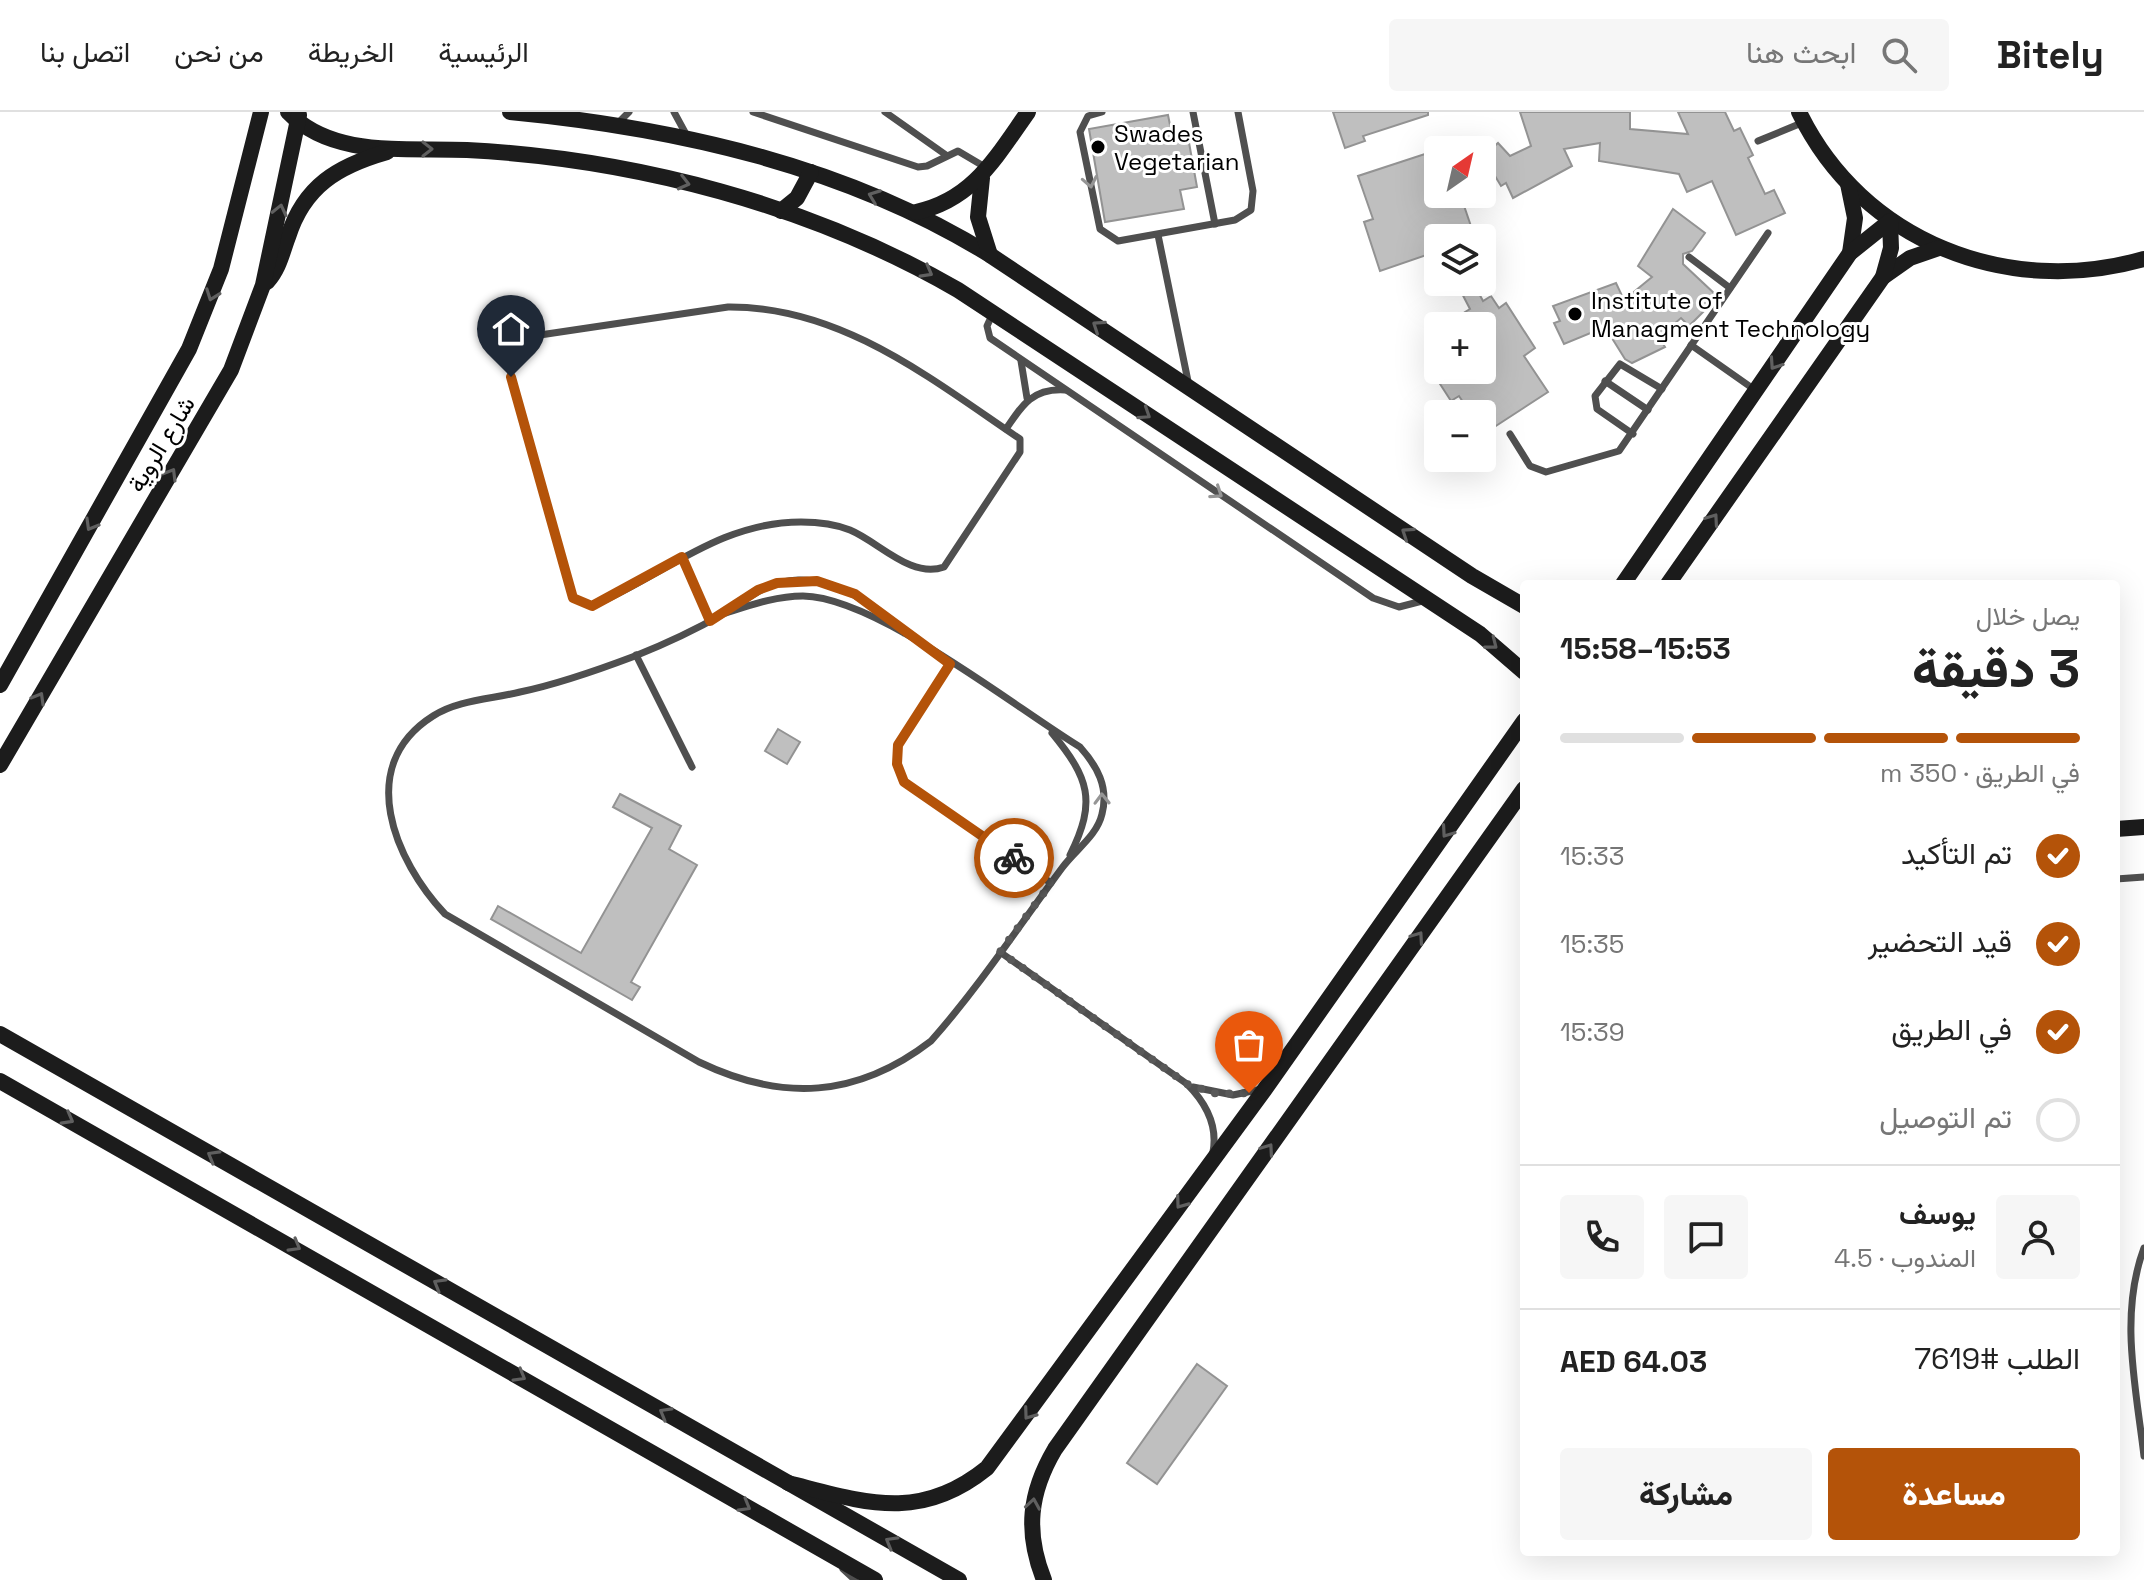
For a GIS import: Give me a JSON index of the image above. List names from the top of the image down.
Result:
{
  "streets": {
    "street": ["شارع الروية"]
  },
  "places": ["Swades Vegetarian", "Institute of Managment Technology"],
  "north": "top right",
  "page": {
    "header": "Bitely",
    "search": "ابحث هنا",
    "nav": [
      "الرئيسية",
      "الخريطة",
      "من نحن",
      "اتصل بنا"
    ],
    "map_buttons": ["+", "−"],
    "heading": ["3 دقيقة", "يصل خلال", "15:53–15:58"],
    "panel": [
      "يوسف",
      "المندوب · 4.5",
      "الطلب #7619",
      "AED 64.03"
    ],
    "bar": "في الطريق · 350 m",
    "list": [
      ["تم التأكيد", "15:33"],
      ["قيد التحضير", "15:35"],
      ["في الطريق", "15:39"],
      "تم التوصيل"
    ],
    "buttons": ["مساعدة", "مشاركة"]
  }
}
